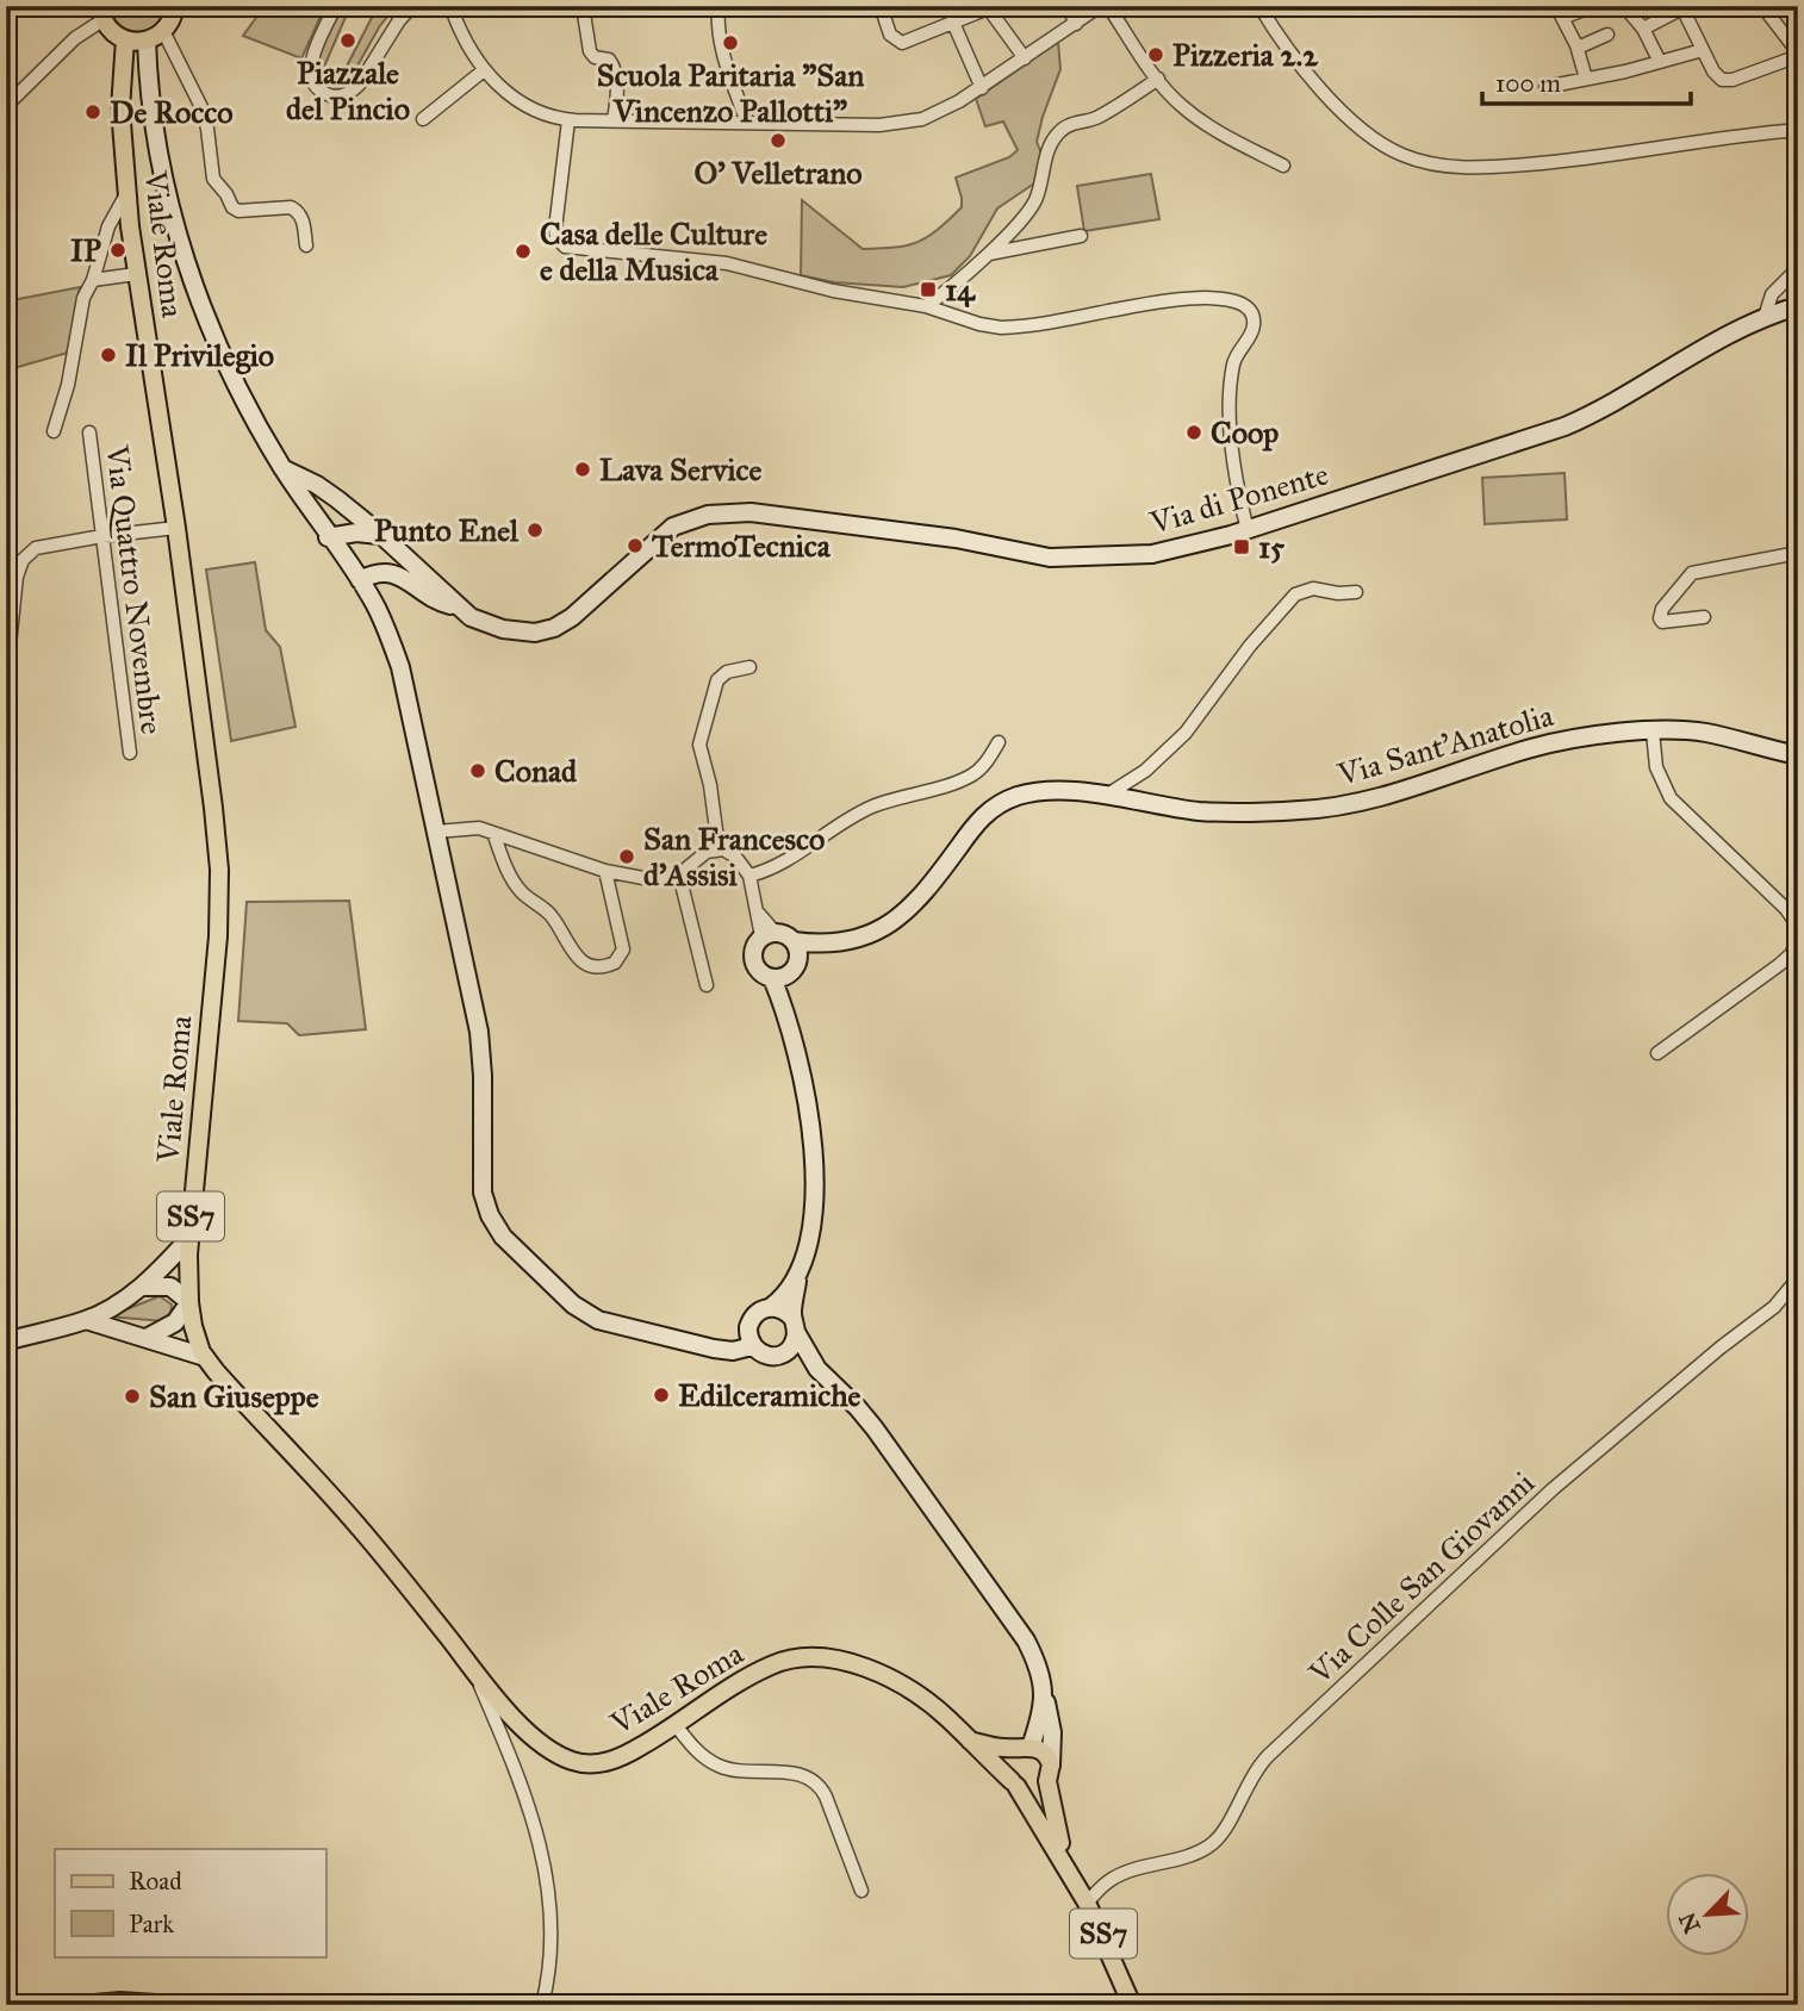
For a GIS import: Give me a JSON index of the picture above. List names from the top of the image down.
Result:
{
  "streets": {
    "main road": [
      "Viale Roma",
      "Via di Ponente",
      "Via Sant'Anatolia",
      "SS7"
    ],
    "street": ["Via Quattro Novembre", "Via Colle San Giovanni"]
  },
  "crossings": [
    ["Viale Roma", "Via Colle San Giovanni"]
  ],
  "places": {
    "other": [
      "Piazzale del Pincio",
      "Scuola Paritaria \"San Vincenzo Pallotti\"",
      "Pizzeria 2.2",
      "De Rocco",
      "O' Velletrano",
      "IP",
      "Casa delle Culture e della Musica",
      "Il Privilegio",
      "Coop",
      "Lava Service",
      "Punto Enel",
      "TermoTecnica",
      "Conad",
      "San Francesco d'Assisi",
      "Edilceramiche",
      "San Giuseppe"
    ],
    "transit": ["14", "15"]
  },
  "legend": ["Road", "Park"],
  "scale_bar": "100 m",
  "north": "bottom left"
}
